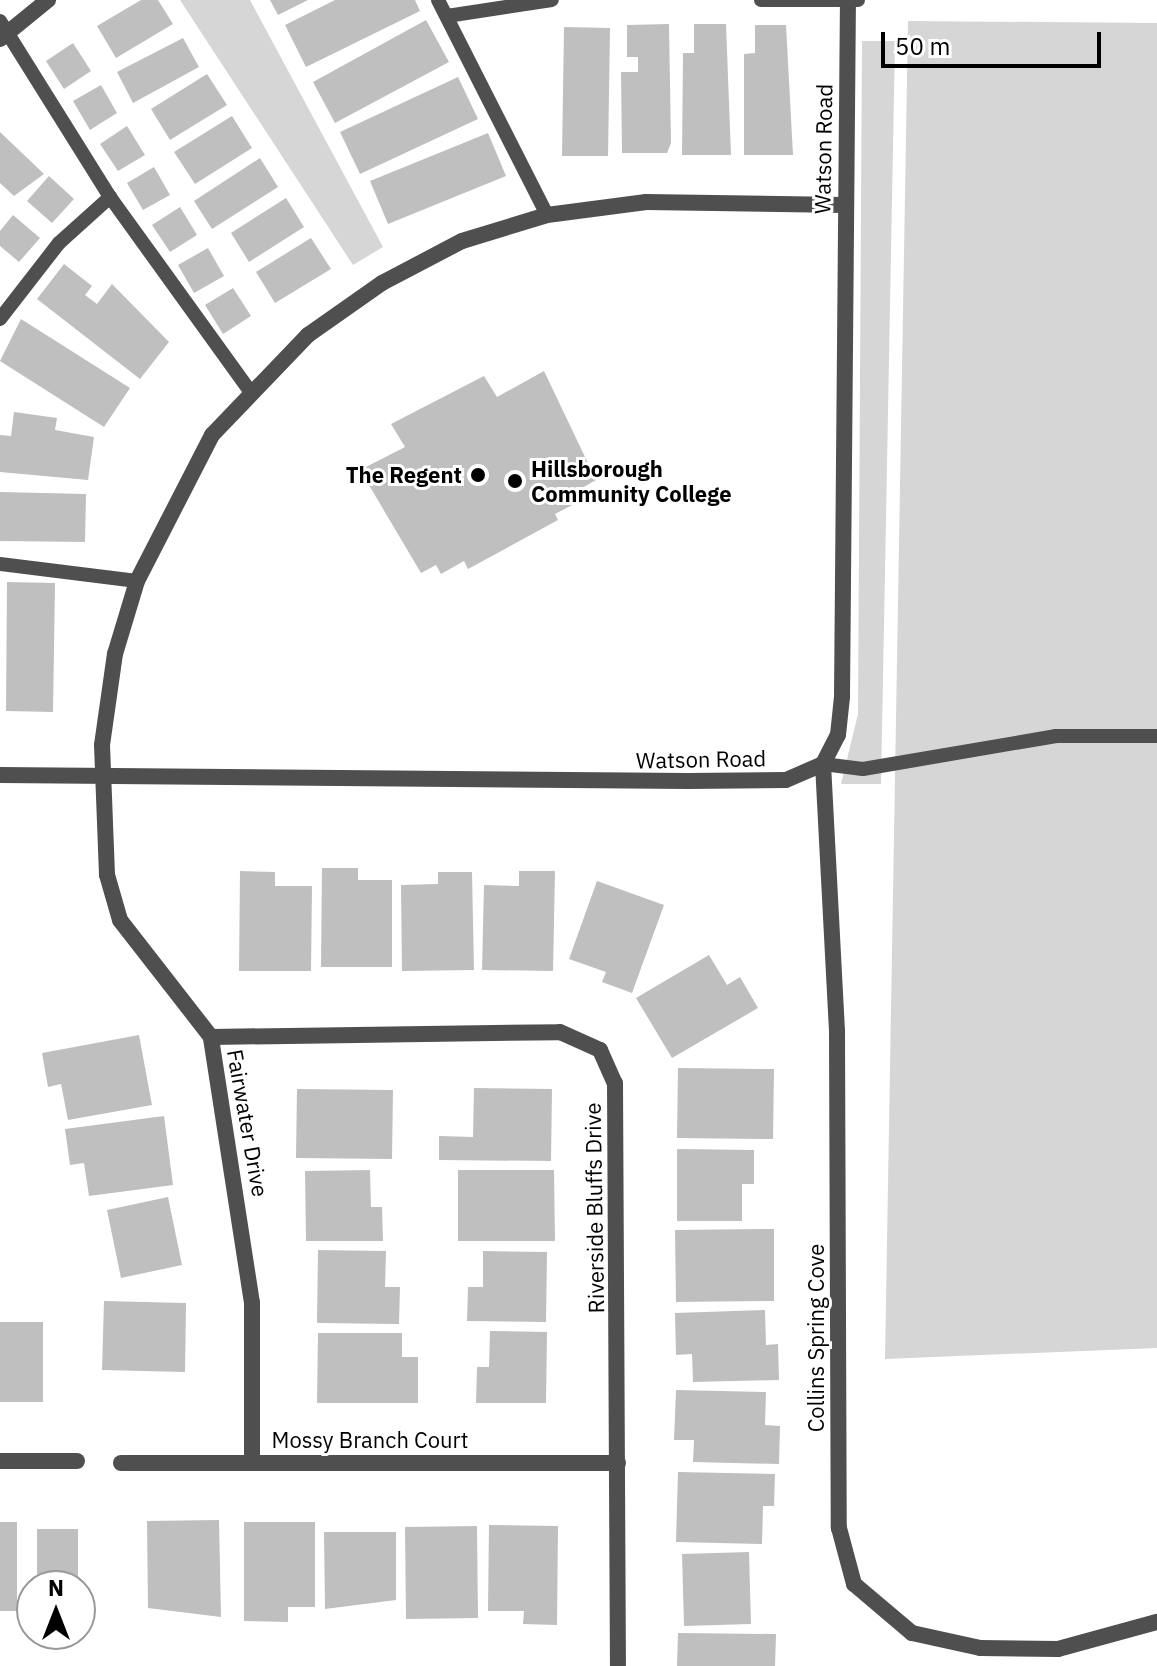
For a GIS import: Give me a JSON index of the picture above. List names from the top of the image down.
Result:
{
  "streets": {
    "street": [
      "Watson Road",
      "Fairwater Drive",
      "Riverside Bluffs Drive",
      "Collins Spring Cove",
      "Mossy Branch Court"
    ]
  },
  "crossings": [
    ["Watson Road", "Fairwater Drive"],
    ["Watson Road", "Collins Spring Cove"],
    ["Fairwater Drive", "Riverside Bluffs Drive"],
    ["Fairwater Drive", "Mossy Branch Court"],
    ["Riverside Bluffs Drive", "Mossy Branch Court"]
  ],
  "places": ["The Regent", "Hillsborough Community College"],
  "scale_bar": "50 m",
  "north": "top"
}
